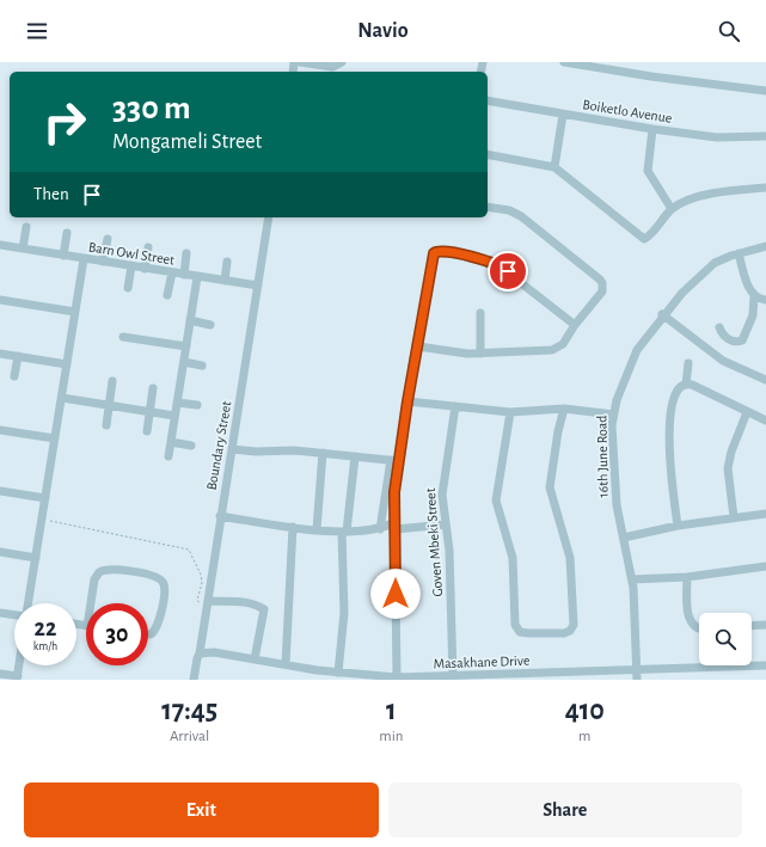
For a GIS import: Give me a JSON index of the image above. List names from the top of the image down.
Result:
{
  "streets": {
    "street": [
      "Boiketlo Avenue",
      "Barn Owl Street",
      "Boundary Street",
      "16th June Road",
      "Goven Mbeki Street",
      "Masakhane Drive"
    ]
  },
  "crossings": [
    ["Barn Owl Street", "Boundary Street"],
    ["Boundary Street", "Masakhane Drive"],
    ["16th June Road", "Masakhane Drive"],
    ["Goven Mbeki Street", "Masakhane Drive"]
  ],
  "page": {
    "header": "Navio",
    "turn": ["330 m", "Mongameli Street"],
    "then": "Then",
    "speed": "22 km/h",
    "limit": "30",
    "eta": [
      "17:45",
      "Arrival",
      "1",
      "min",
      "410",
      "m"
    ],
    "buttons": ["Exit", "Share"]
  }
}
